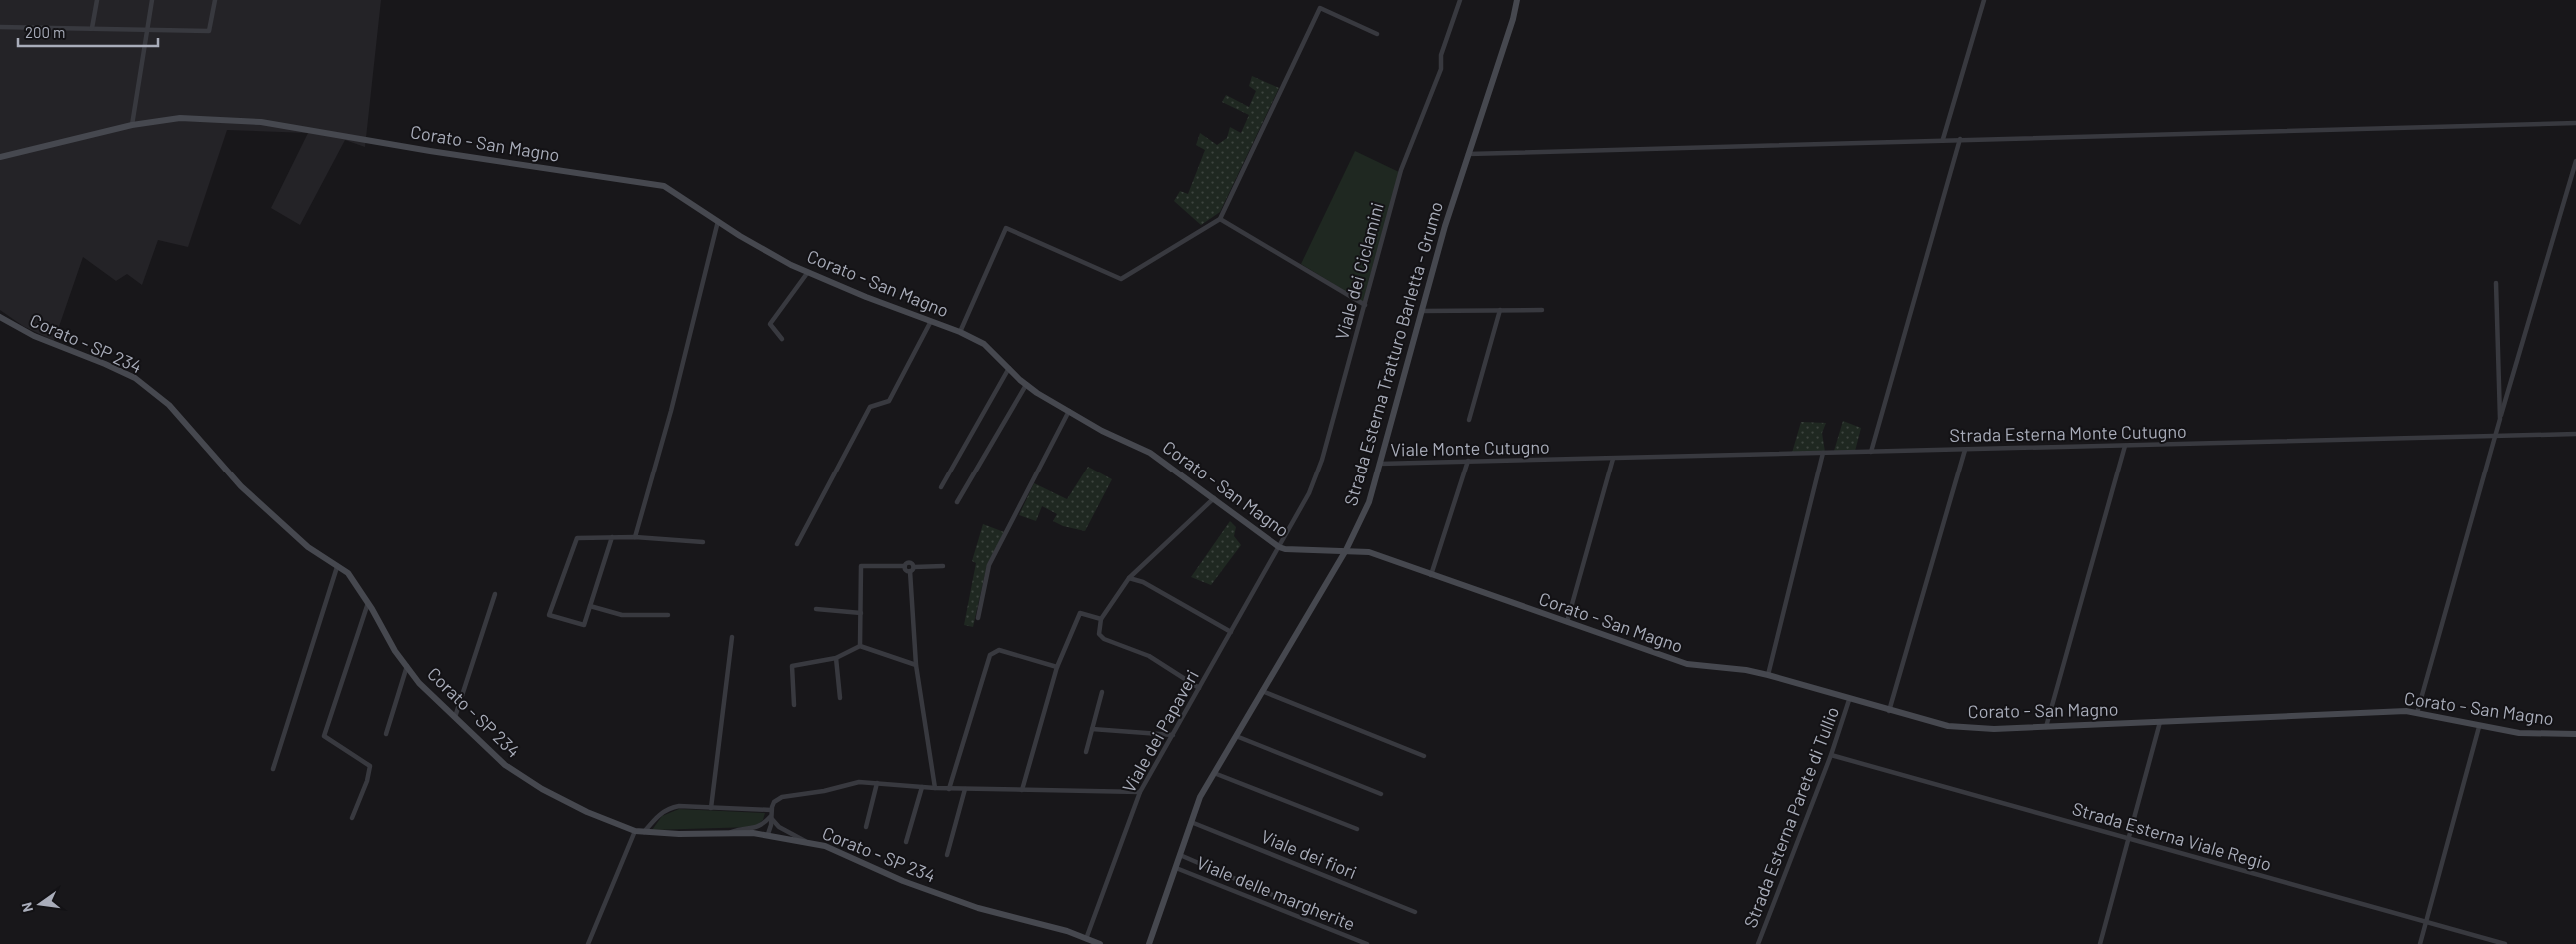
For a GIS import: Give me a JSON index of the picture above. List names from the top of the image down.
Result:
{
  "streets": {
    "main road": ["Corato - San Magno", "Corato - SP 234", "Strada Esterna Tratturo Barletta - Grumo"],
    "street": [
      "Viale dei Ciclamini",
      "Strada Esterna Monte Cutugno",
      "Viale Monte Cutugno",
      "Viale dei Papaveri",
      "Strada Esterna Parete di Tullio",
      "Strada Esterna Viale Regio",
      "Viale dei fiori",
      "Viale delle margherite"
    ]
  },
  "crossings": [
    ["Corato - San Magno", "Viale dei Ciclamini"],
    ["Corato - San Magno", "Strada Esterna Tratturo Barletta - Grumo"],
    ["Corato - San Magno", "Viale dei Papaveri"],
    ["Corato - San Magno", "Strada Esterna Parete di Tullio"],
    ["Viale dei Ciclamini", "Viale dei Papaveri"],
    ["Corato - SP 234", "Viale dei Papaveri"],
    ["Strada Esterna Tratturo Barletta - Grumo", "Viale Monte Cutugno"],
    ["Strada Esterna Tratturo Barletta - Grumo", "Viale dei fiori"],
    ["Strada Esterna Tratturo Barletta - Grumo", "Viale delle margherite"],
    ["Strada Esterna Monte Cutugno", "Viale Monte Cutugno"],
    ["Strada Esterna Parete di Tullio", "Strada Esterna Viale Regio"]
  ],
  "scale_bar": "200 m",
  "north": "left"
}
